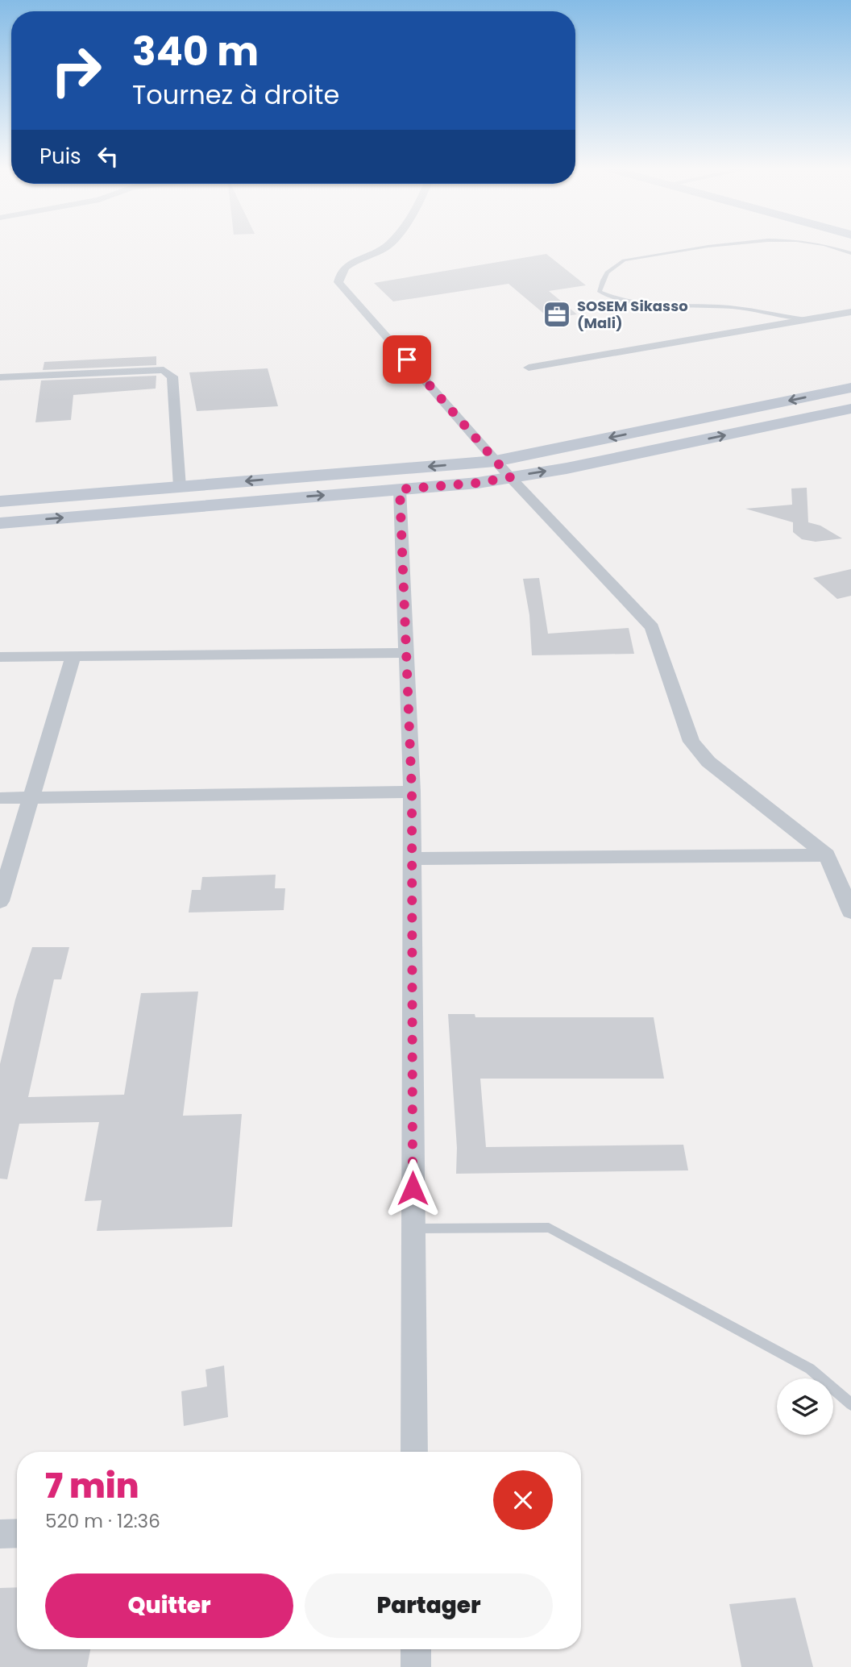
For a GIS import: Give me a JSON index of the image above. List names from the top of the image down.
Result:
{
  "places": {
    "office": ["SOSEM Sikasso (Mali)"]
  },
  "page": {
    "turn": ["340 m", "Tournez à droite"],
    "then": "Puis",
    "heading": ["7 min", "520 m · 12:36"],
    "buttons": ["Quitter", "Partager"]
  }
}
